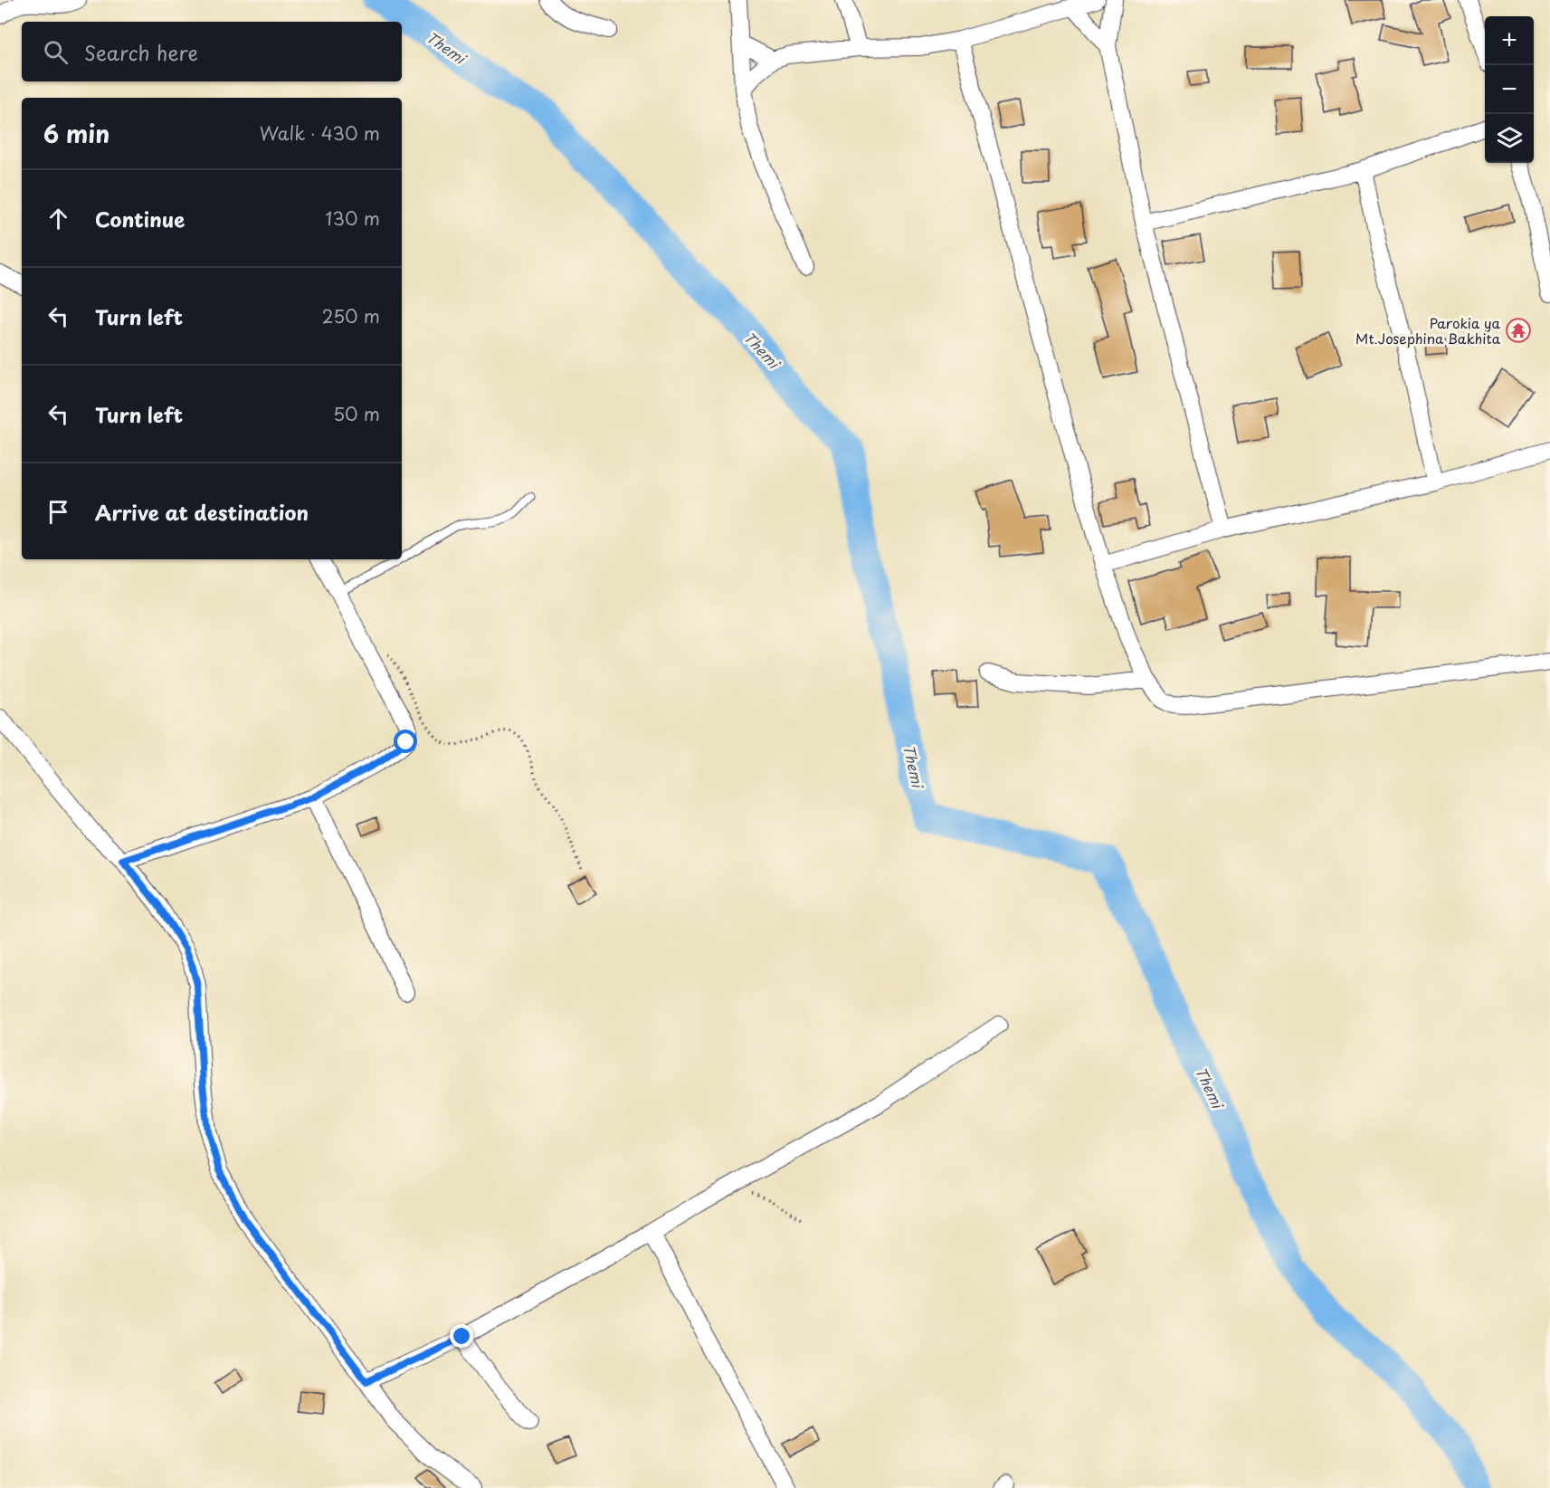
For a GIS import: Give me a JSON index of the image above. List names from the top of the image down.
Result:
{
  "water": ["Themi"],
  "places": {
    "temple": ["Parokia ya Mt.Josephina Bakhita"]
  },
  "page": {
    "map_buttons": ["+", "−"],
    "search": "Search here",
    "heading": ["6 min", "Walk · 430 m"],
    "list": [
      ["Continue", "130 m"],
      ["Turn left", "250 m"],
      ["Turn left", "50 m"],
      "Arrive at destination"
    ]
  }
}
